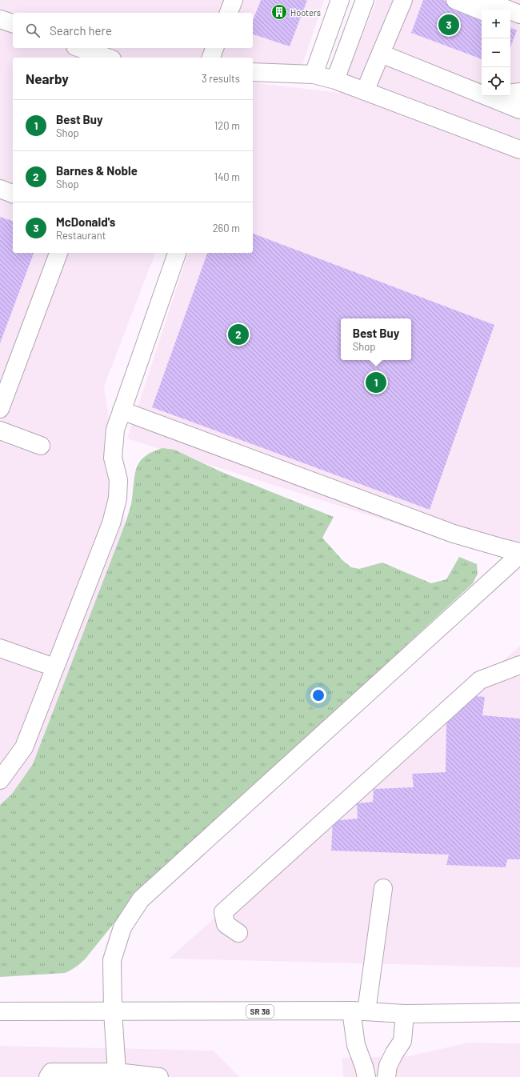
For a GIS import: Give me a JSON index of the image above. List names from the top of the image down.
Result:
{
  "streets": {
    "main road": ["SR 38"]
  },
  "places": {
    "building": ["Hooters"]
  },
  "page": {
    "map_buttons": ["+", "−"],
    "pins": ["3", "2", "1"],
    "search": "Search here",
    "heading": ["Nearby", "3 results"],
    "list": [
      {
        "mark": "1",
        "name": "Best Buy",
        "note": "Shop",
        "value": "120 m"
      },
      {
        "mark": "2",
        "name": "Barnes & Noble",
        "note": "Shop",
        "value": "140 m"
      },
      {
        "mark": "3",
        "name": "McDonald's",
        "note": "Restaurant",
        "value": "260 m"
      }
    ],
    "popup": ["Best Buy", "Shop"]
  }
}
